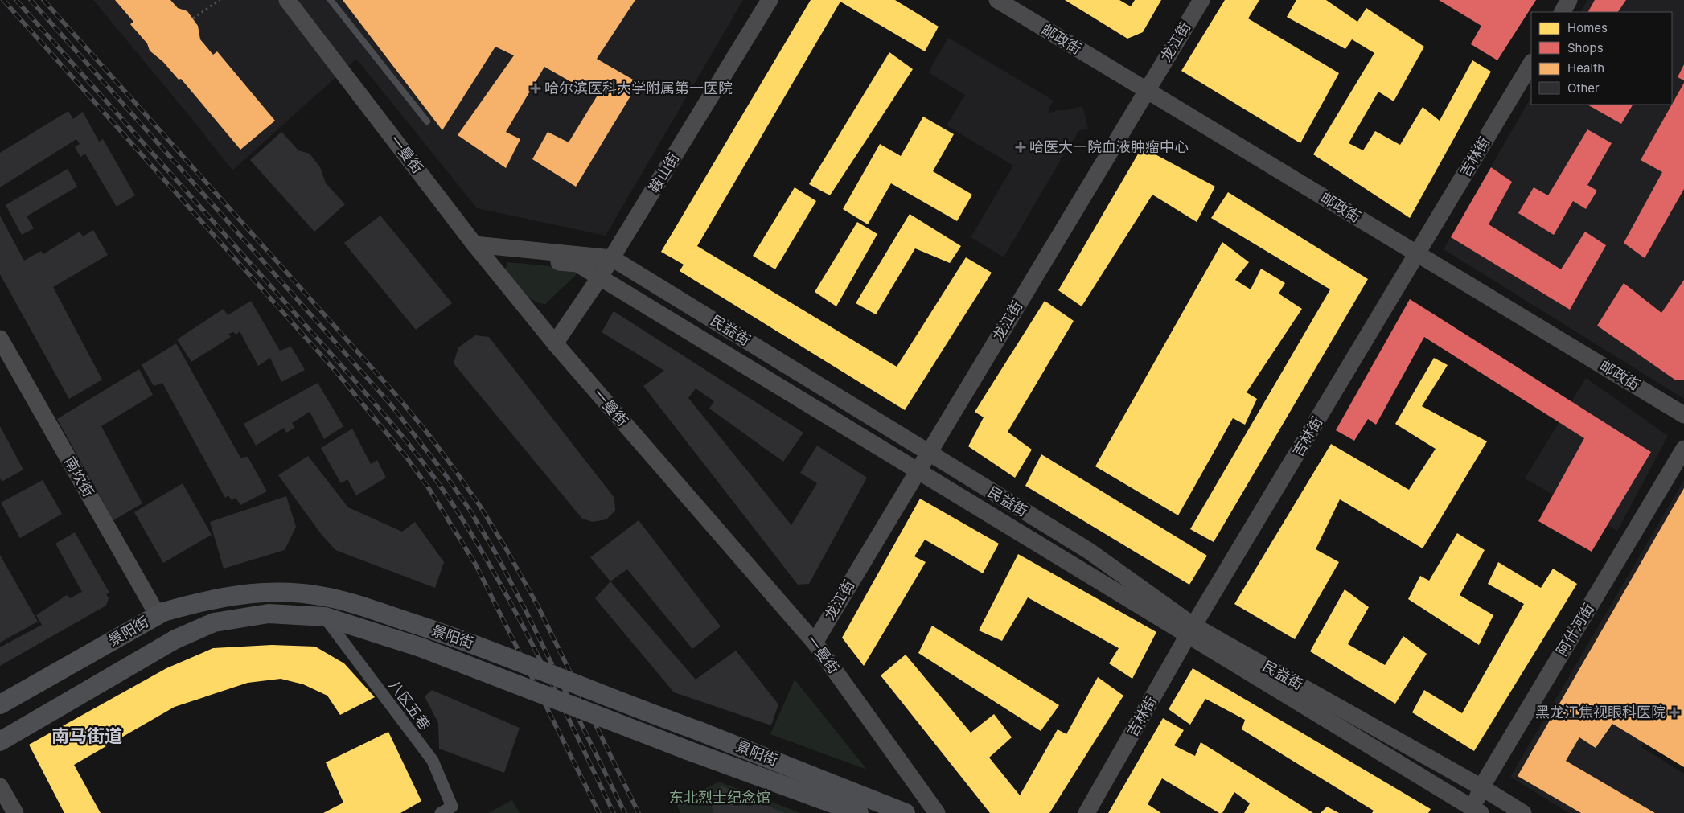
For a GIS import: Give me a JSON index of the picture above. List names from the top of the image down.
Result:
{
  "streets": {
    "main road": ["景阳街"],
    "street": [
      "邮政街",
      "龙江街",
      "一曼街",
      "吉林街",
      "鞍山街",
      "民益街",
      "南坎街",
      "阿什河街",
      "八区五巷"
    ]
  },
  "crossings": [
    ["邮政街", "龙江街"],
    ["邮政街", "吉林街"],
    ["龙江街", "一曼街"],
    ["龙江街", "民益街"],
    ["一曼街", "鞍山街"],
    ["一曼街", "民益街"],
    ["吉林街", "民益街"],
    ["鞍山街", "民益街"],
    ["民益街", "阿什河街"],
    ["南坎街", "景阳街"],
    ["景阳街", "八区五巷"]
  ],
  "districts": ["南马街道"],
  "parks": ["东北烈士纪念馆"],
  "places": {
    "health": ["哈尔滨医科大学附属第一医院", "哈医大一院血液肿瘤中心", "黑龙江焦视眼科医院"]
  },
  "legend": [
    "Homes",
    "Shops",
    "Health",
    "Other"
  ]
}
